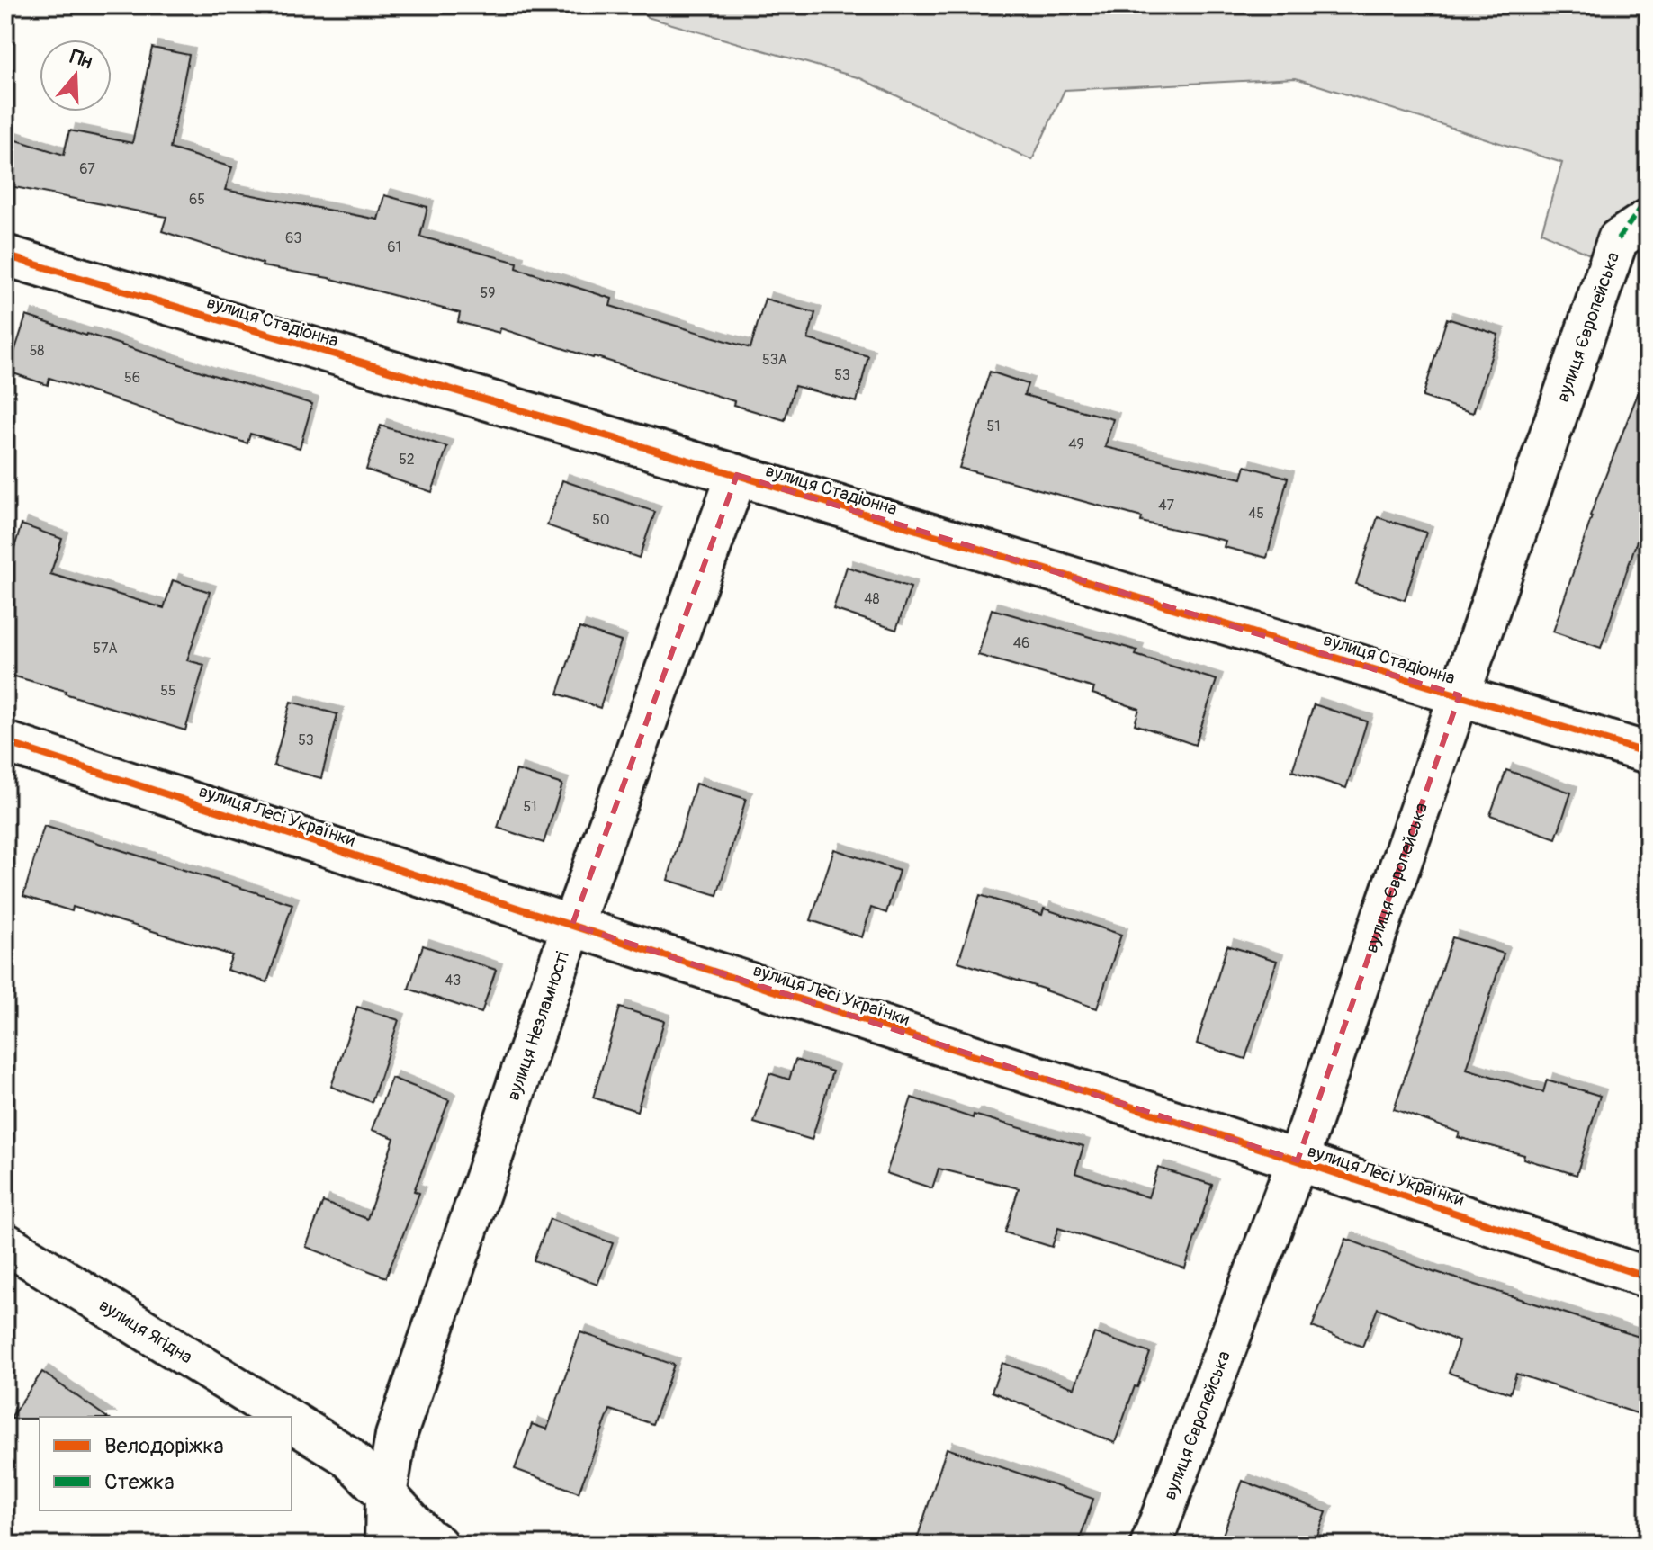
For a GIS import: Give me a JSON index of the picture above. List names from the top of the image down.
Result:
{
  "streets": {
    "street": [
      "вулиця Стадіонна",
      "вулиця Європейська",
      "вулиця Лесі Українки",
      "вулиця Незламності",
      "вулиця Ягідна"
    ]
  },
  "crossings": [
    ["вулиця Стадіонна", "вулиця Європейська"],
    ["вулиця Стадіонна", "вулиця Незламності"],
    ["вулиця Європейська", "вулиця Лесі Українки"],
    ["вулиця Лесі Українки", "вулиця Незламності"],
    ["вулиця Незламності", "вулиця Ягідна"]
  ],
  "house_numbers": [
    "67",
    "65",
    "63",
    "61",
    "59",
    "58",
    "53А",
    "53",
    "56",
    "51",
    "49",
    "52",
    "47",
    "45",
    "50",
    "48",
    "46",
    "57А",
    "55",
    "53",
    "51",
    "43"
  ],
  "legend": ["Велодоріжка", "Стежка"],
  "north": "top"
}
